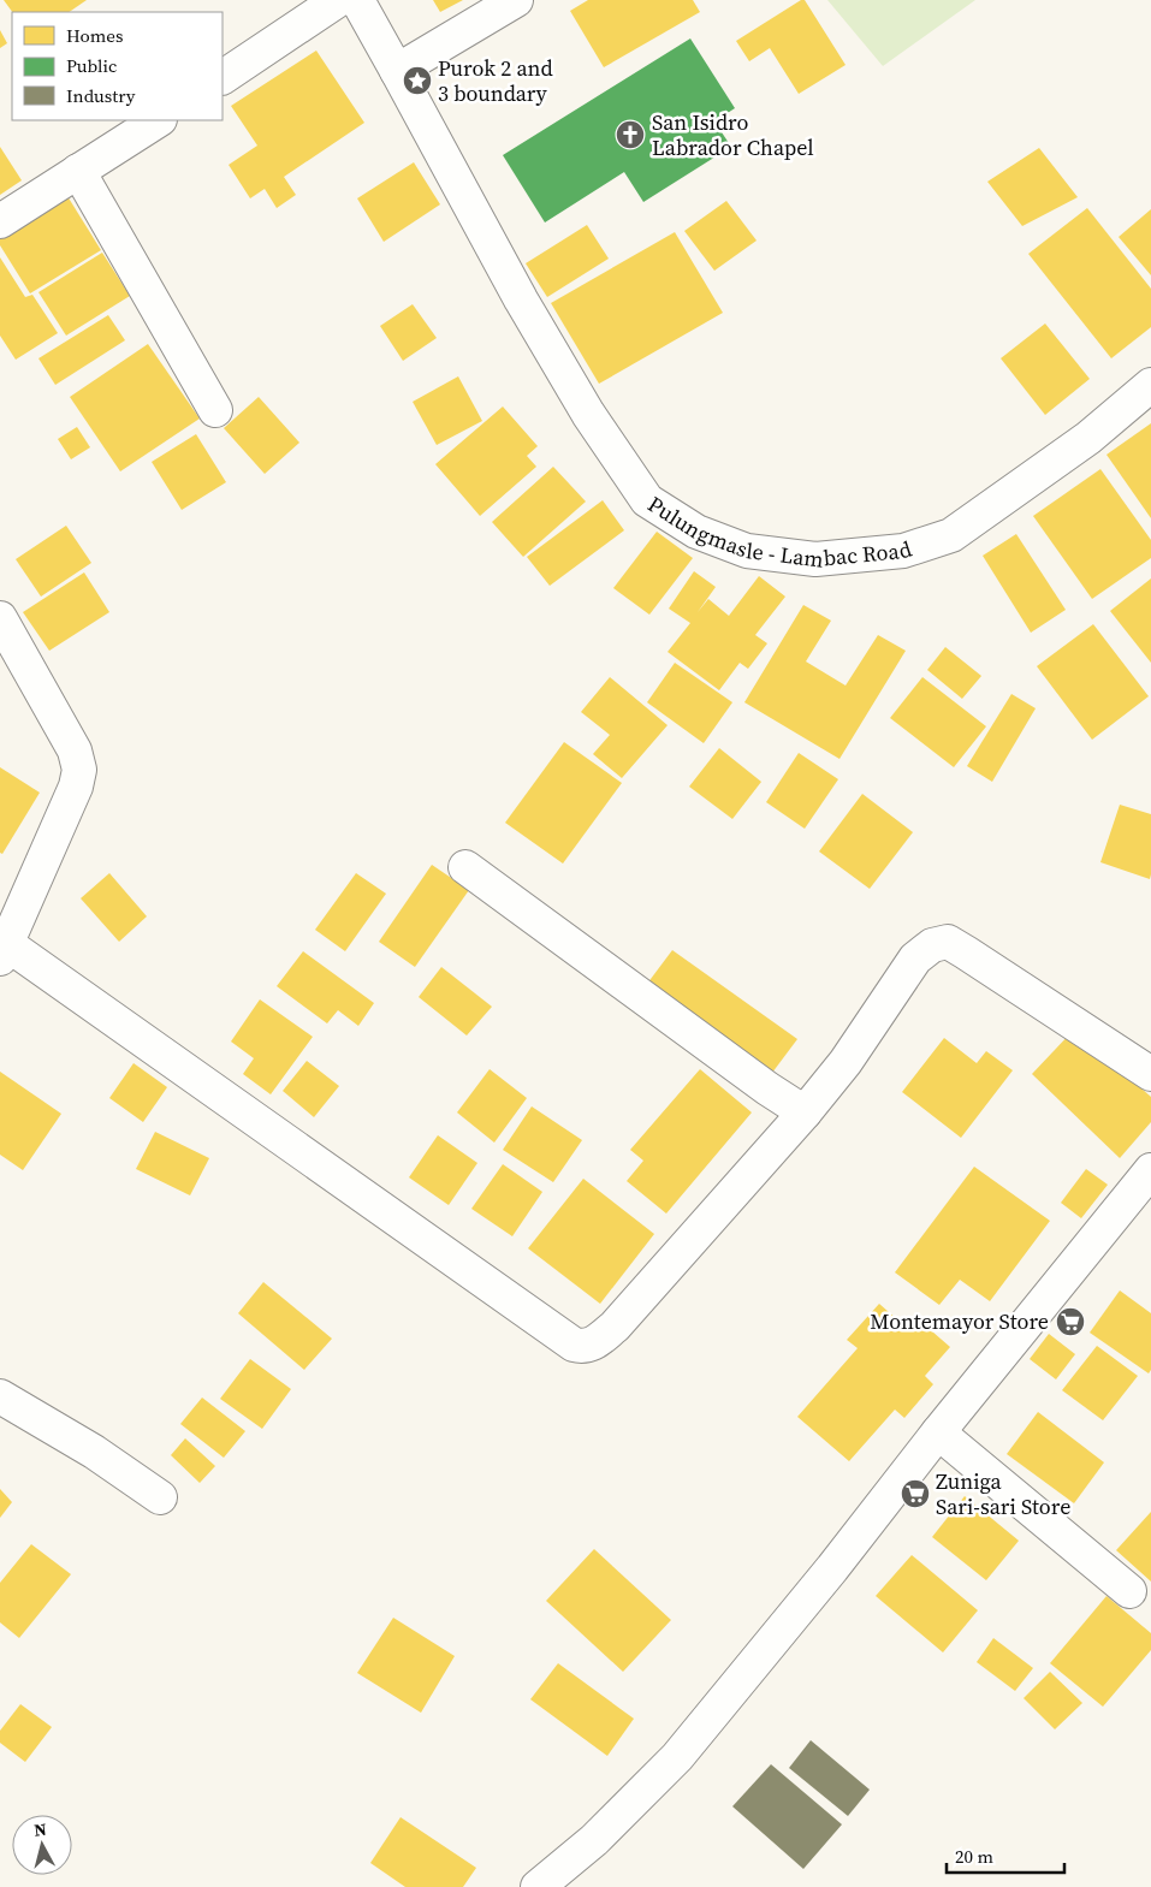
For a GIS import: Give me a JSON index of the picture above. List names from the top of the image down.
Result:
{
  "streets": {
    "street": ["Pulungmasle - Lambac Road"]
  },
  "places": {
    "place": ["Purok 2 and 3 boundary"],
    "church": ["San Isidro Labrador Chapel"],
    "supermarket": ["Montemayor Store", "Zuniga Sari-sari Store"]
  },
  "legend": ["Homes", "Public", "Industry"],
  "scale_bar": "20 m",
  "north": "top"
}
